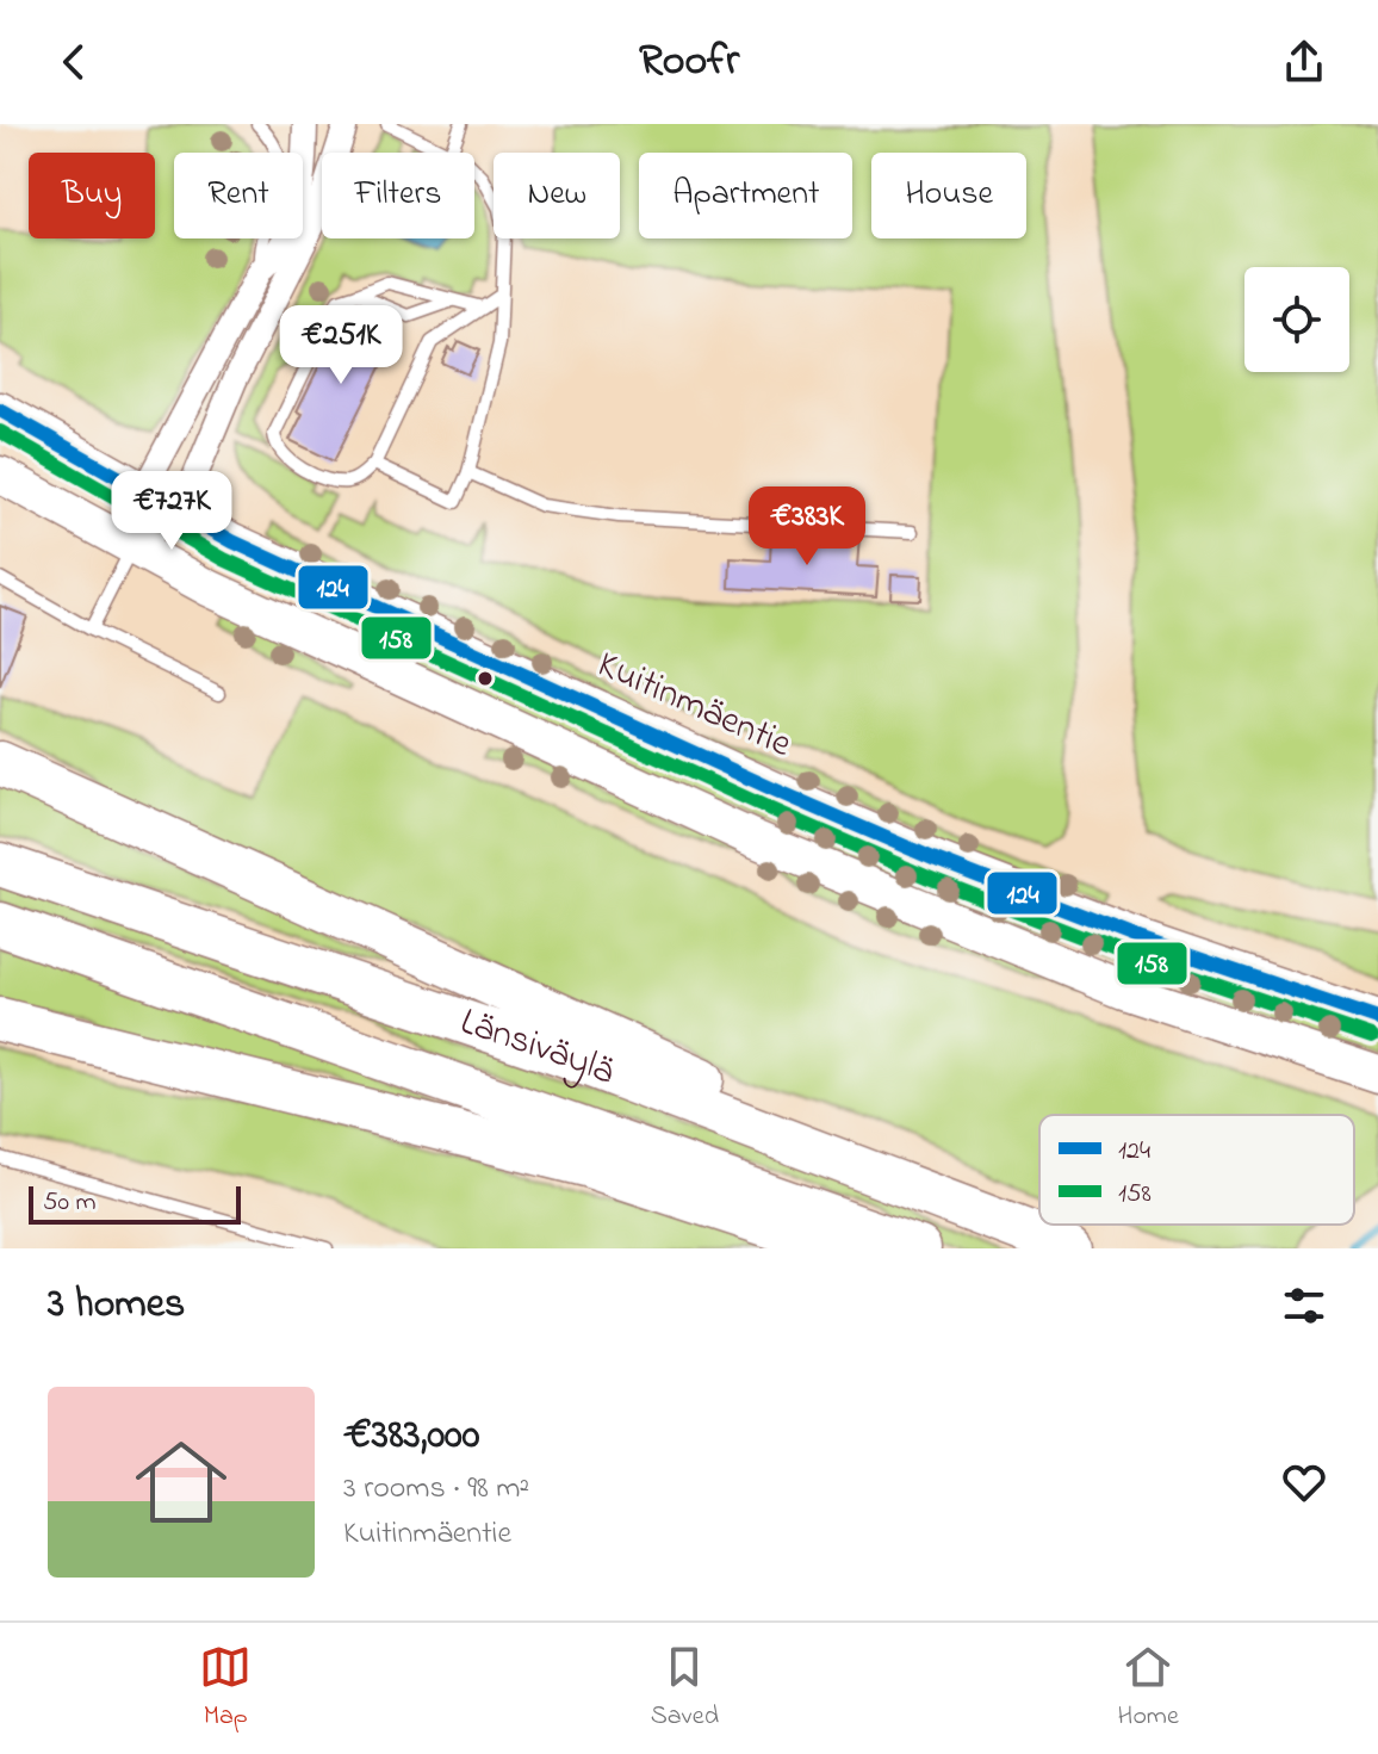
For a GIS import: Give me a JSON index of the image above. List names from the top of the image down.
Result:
{
  "streets": {
    "highway": ["Länsiväylä"],
    "main road": ["Kuitinmäentie"]
  },
  "lines": ["transit line 124", "transit line 158"],
  "legend": ["124", "158"],
  "scale_bar": "50 m",
  "page": {
    "header": "Roofr",
    "chip": [
      "Buy",
      "Rent",
      "Filters",
      "New",
      "Apartment",
      "House"
    ],
    "price": ["€251K", "€727K", "€383K"],
    "scale": "50 m",
    "heading": "3 homes",
    "list": [
      {
        "name": "€383,000",
        "note": "3 rooms · 98 m² · Kuitinmäentie"
      }
    ],
    "tabs": ["Map", "Saved", "Home"]
  }
}
